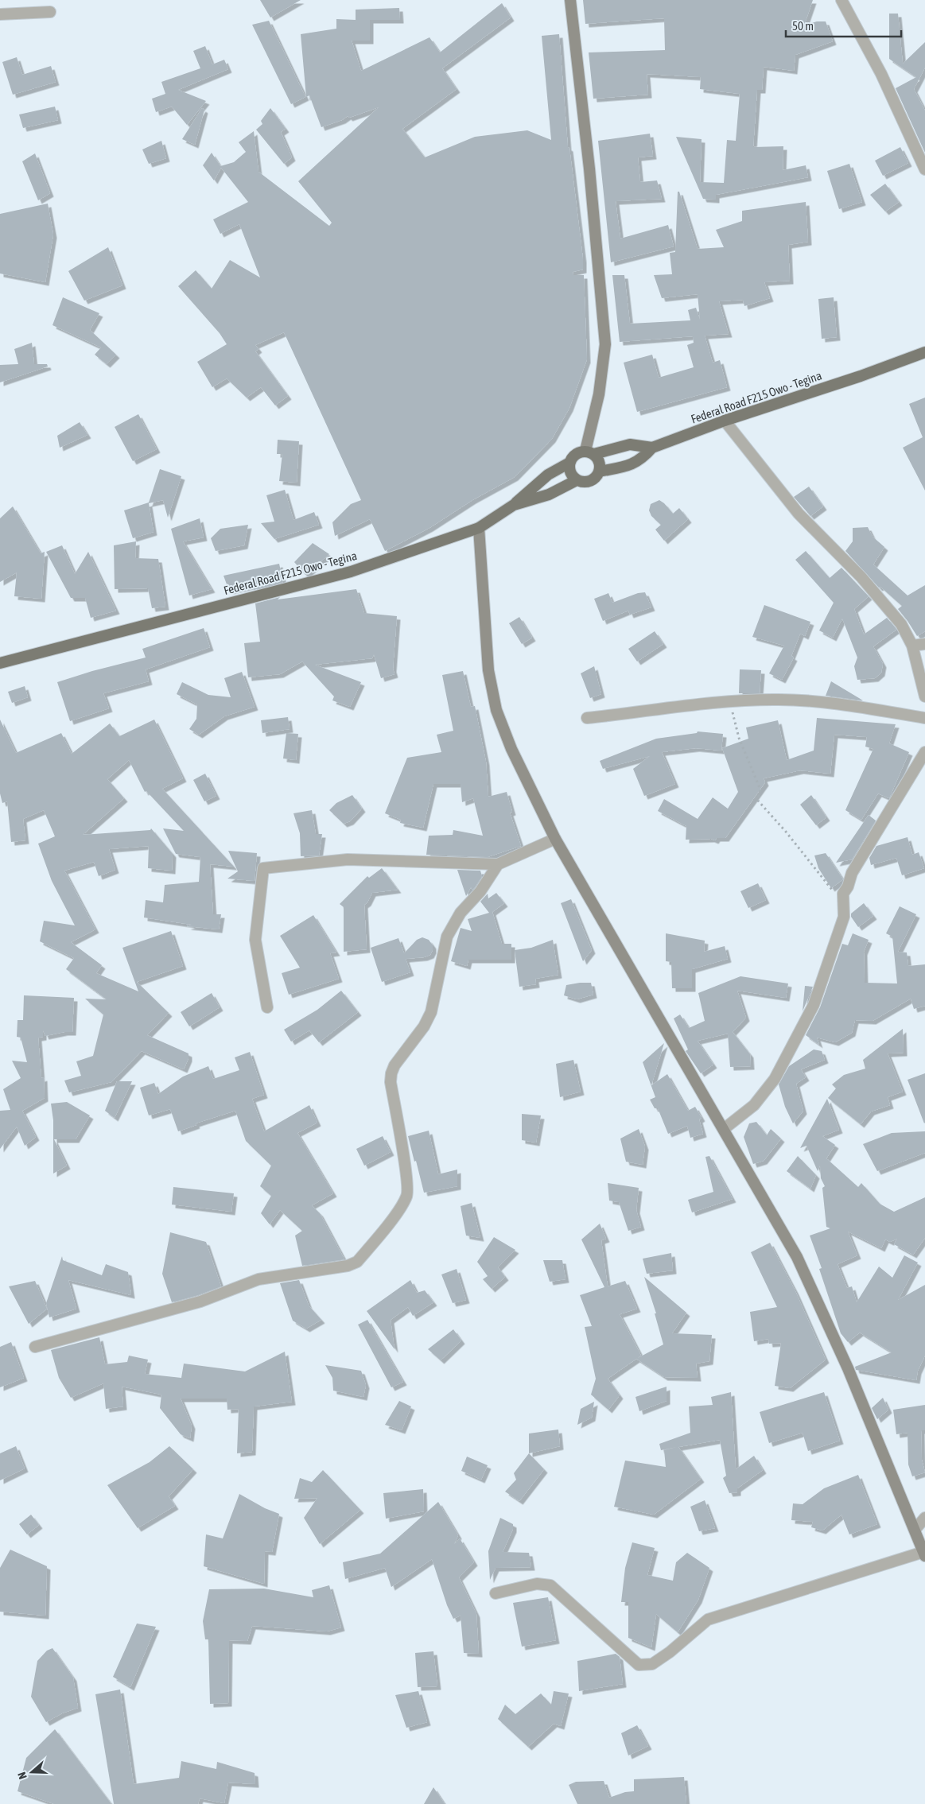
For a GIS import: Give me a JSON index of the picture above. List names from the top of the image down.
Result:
{
  "streets": {
    "main road": ["Federal Road F215 Owo - Tegina"]
  },
  "scale_bar": "50 m",
  "north": "left"
}
